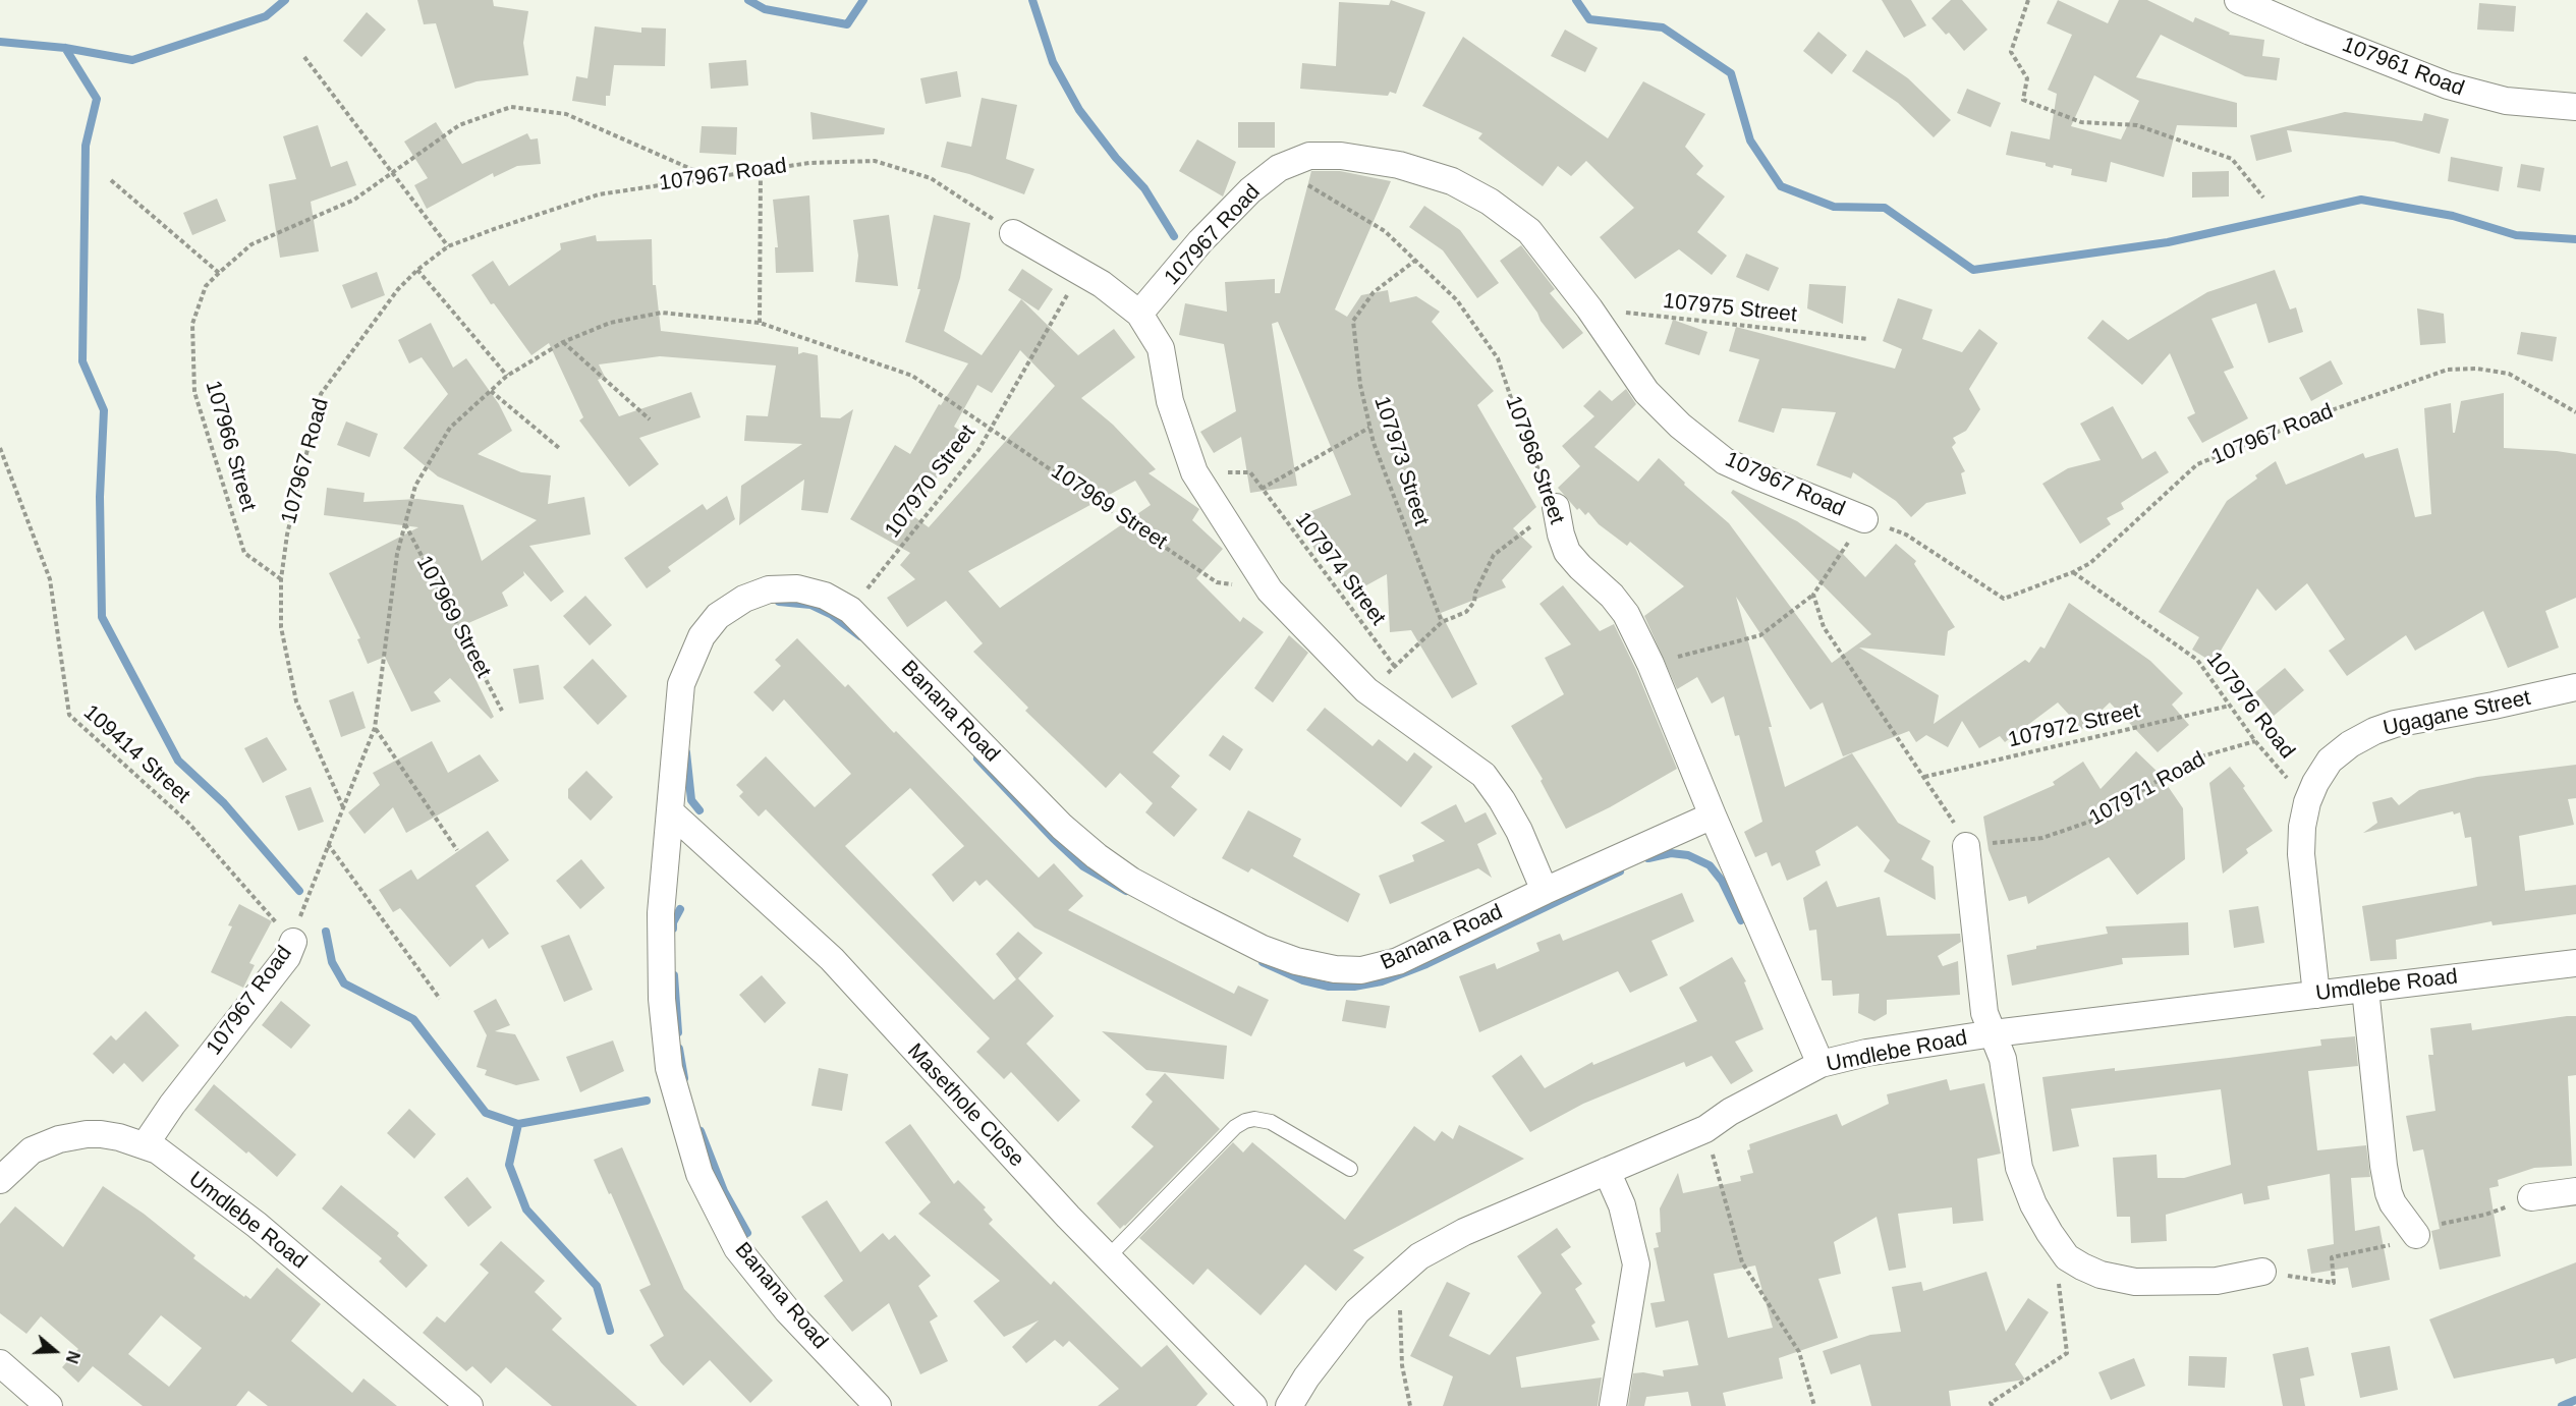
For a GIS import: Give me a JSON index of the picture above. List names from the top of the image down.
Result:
{
  "streets": {
    "street": [
      "107961 Road",
      "107967 Road",
      "107968 Street",
      "Banana Road",
      "Ugagane Street",
      "Umdlebe Road",
      "Masethole Close"
    ],
    "path": [
      "107975 Street",
      "107966 Street",
      "107973 Street",
      "107970 Street",
      "107969 Street",
      "107974 Street",
      "107976 Road",
      "107972 Street",
      "109414 Street",
      "107971 Road"
    ]
  },
  "crossings": [
    ["107967 Road", "107975 Street"],
    ["107967 Road", "107966 Street"],
    ["107967 Road", "107968 Street"],
    ["107967 Road", "107969 Street"],
    ["107967 Road", "107976 Road"],
    ["107967 Road", "109414 Street"],
    ["107967 Road", "Umdlebe Road"],
    ["107968 Street", "107973 Street"],
    ["107968 Street", "Banana Road"],
    ["107970 Street", "107969 Street"],
    ["107970 Street", "Banana Road"],
    ["107976 Road", "Ugagane Street"],
    ["107976 Road", "107972 Street"],
    ["107976 Road", "107971 Road"],
    ["Banana Road", "Masethole Close"],
    ["Ugagane Street", "Umdlebe Road"]
  ],
  "north": "right"
}
